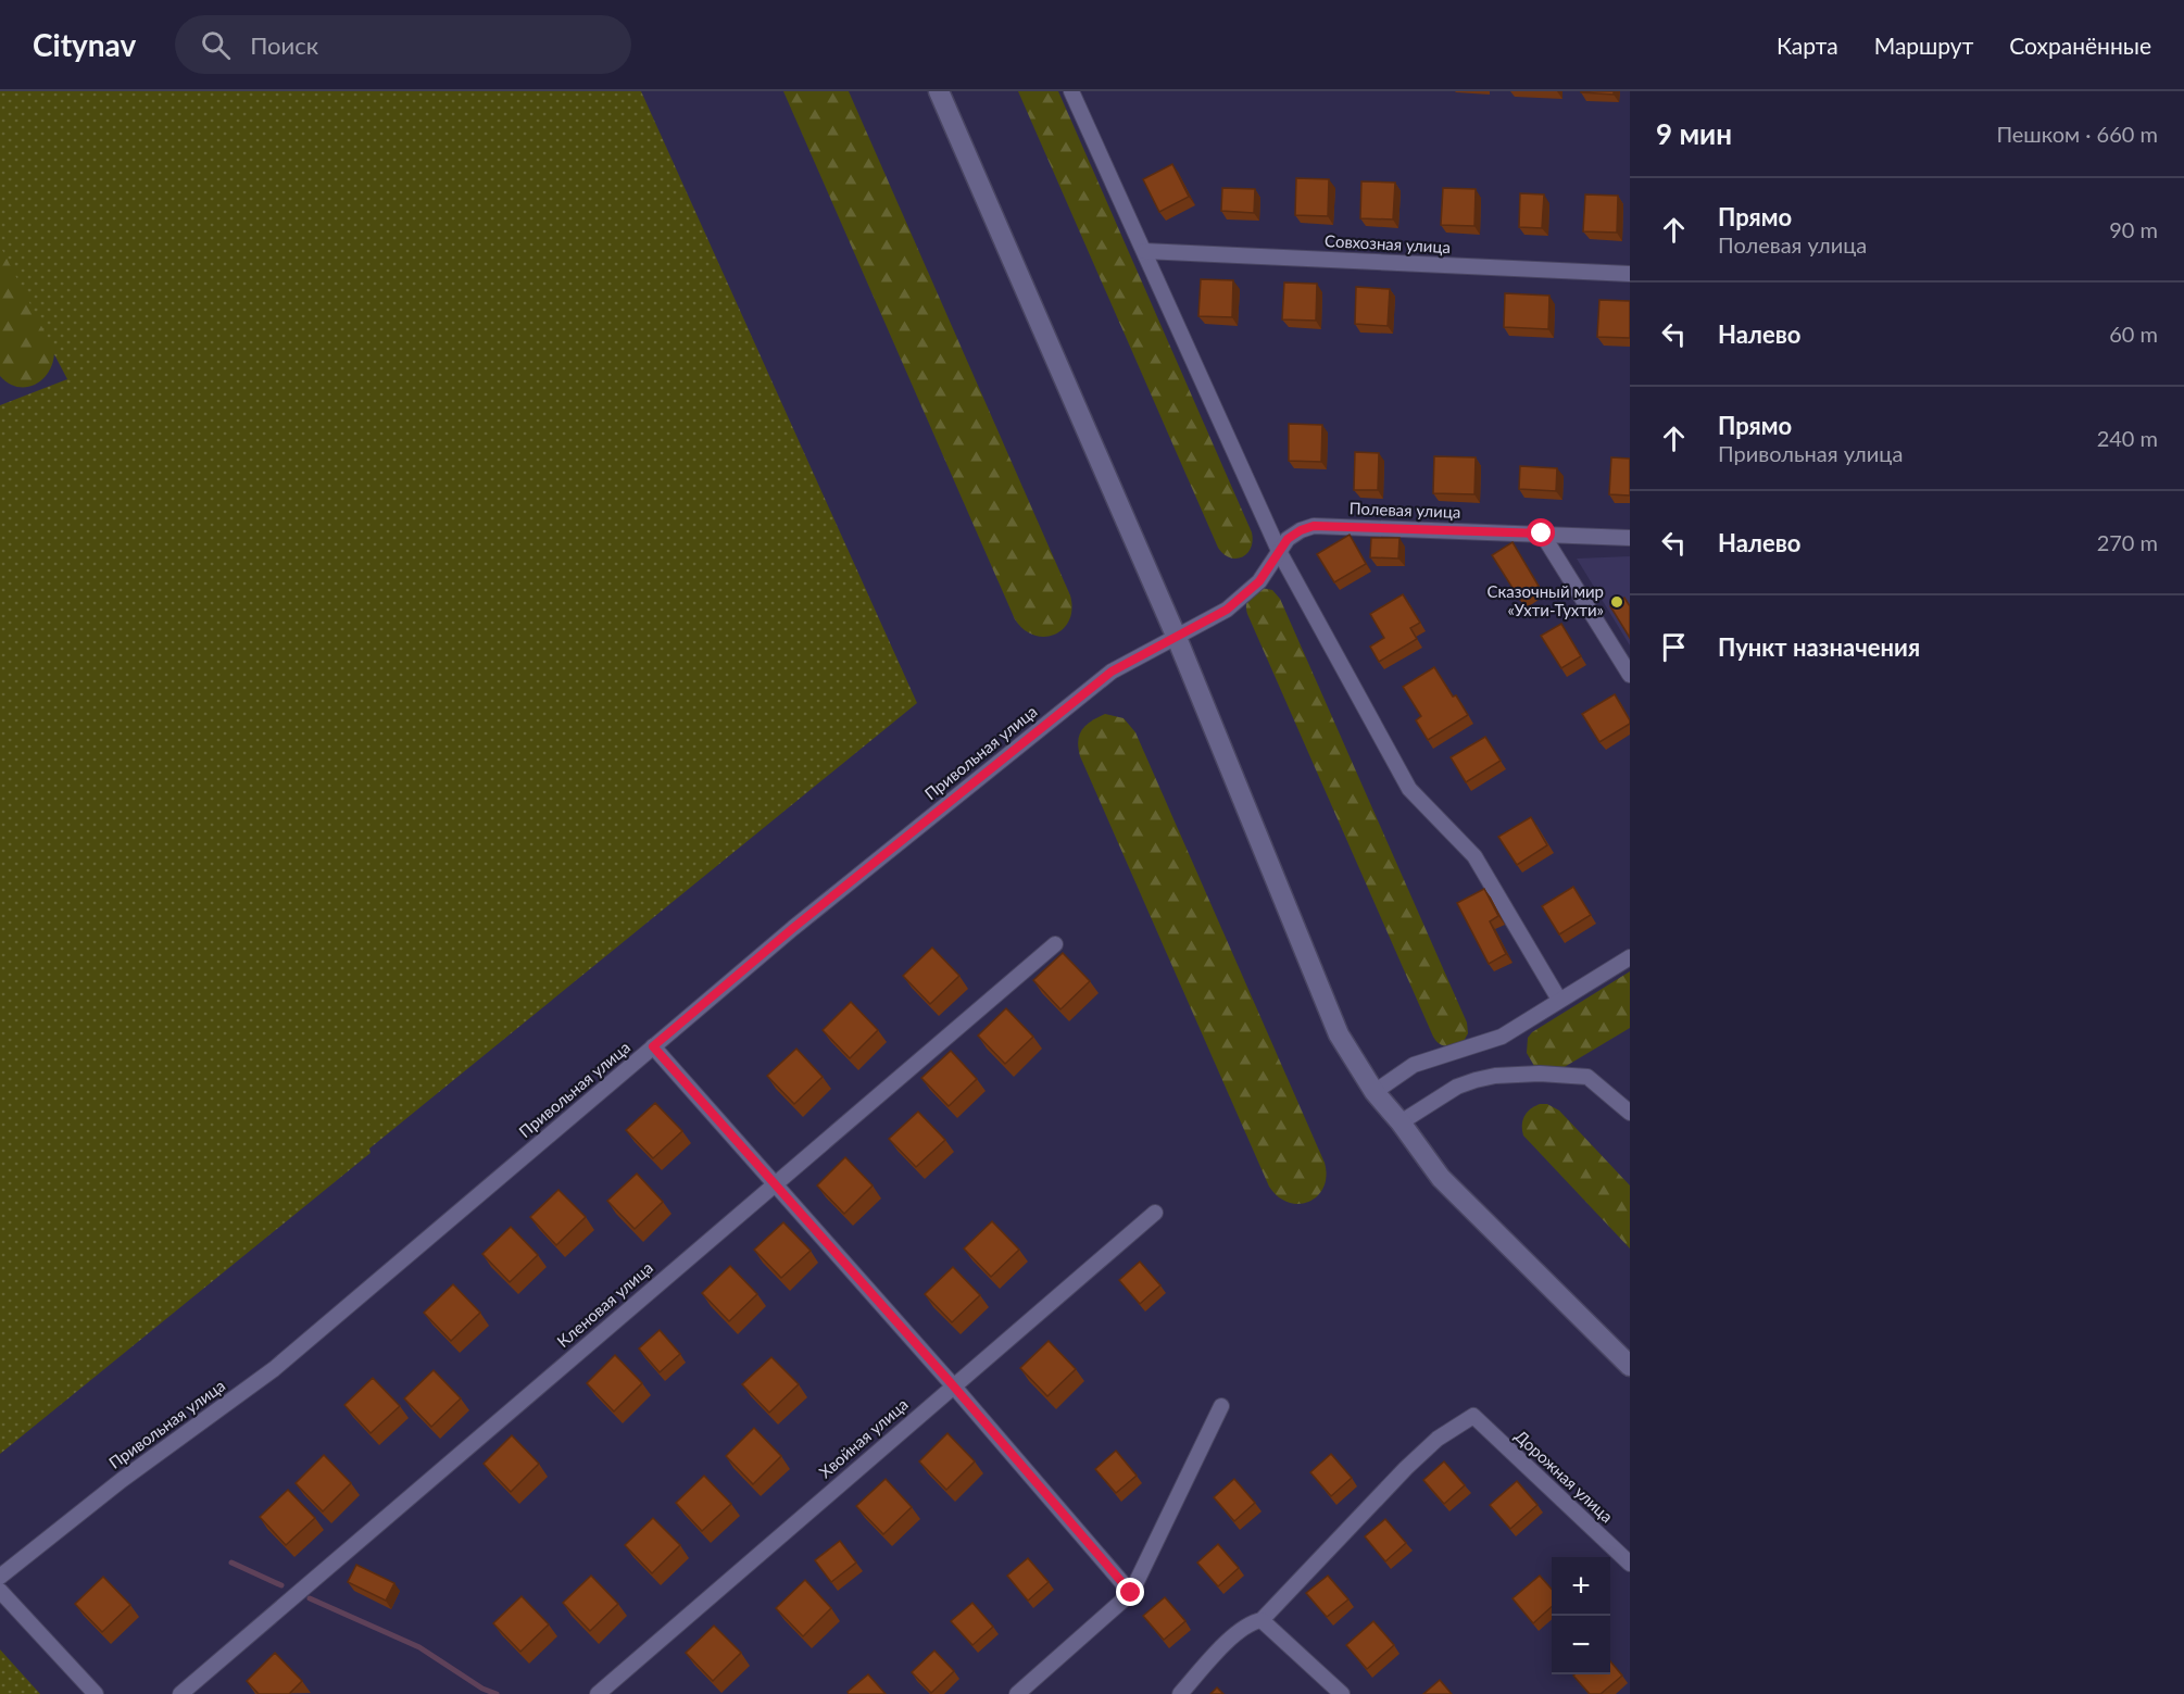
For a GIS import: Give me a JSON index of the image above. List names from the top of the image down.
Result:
{
  "streets": {
    "street": [
      "Совхозная улица",
      "Полевая улица",
      "Привольная улица",
      "Кленовая улица",
      "Хвойная улица",
      "Дорожная улица"
    ]
  },
  "crossings": [
    ["Полевая улица", "Привольная улица"]
  ],
  "places": ["Сказочный мир «Ухти-Тухти»"],
  "page": {
    "header": "Citynav",
    "search": "Поиск",
    "nav": ["Карта", "Маршрут", "Сохранённые"],
    "heading": ["9 мин", "Пешком · 660 m"],
    "list": [
      ["Прямо", "Полевая улица", "90 m"],
      ["Налево", "60 m"],
      ["Прямо", "Привольная улица", "240 m"],
      ["Налево", "270 m"],
      "Пункт назначения"
    ],
    "map_buttons": ["+", "−"]
  }
}
